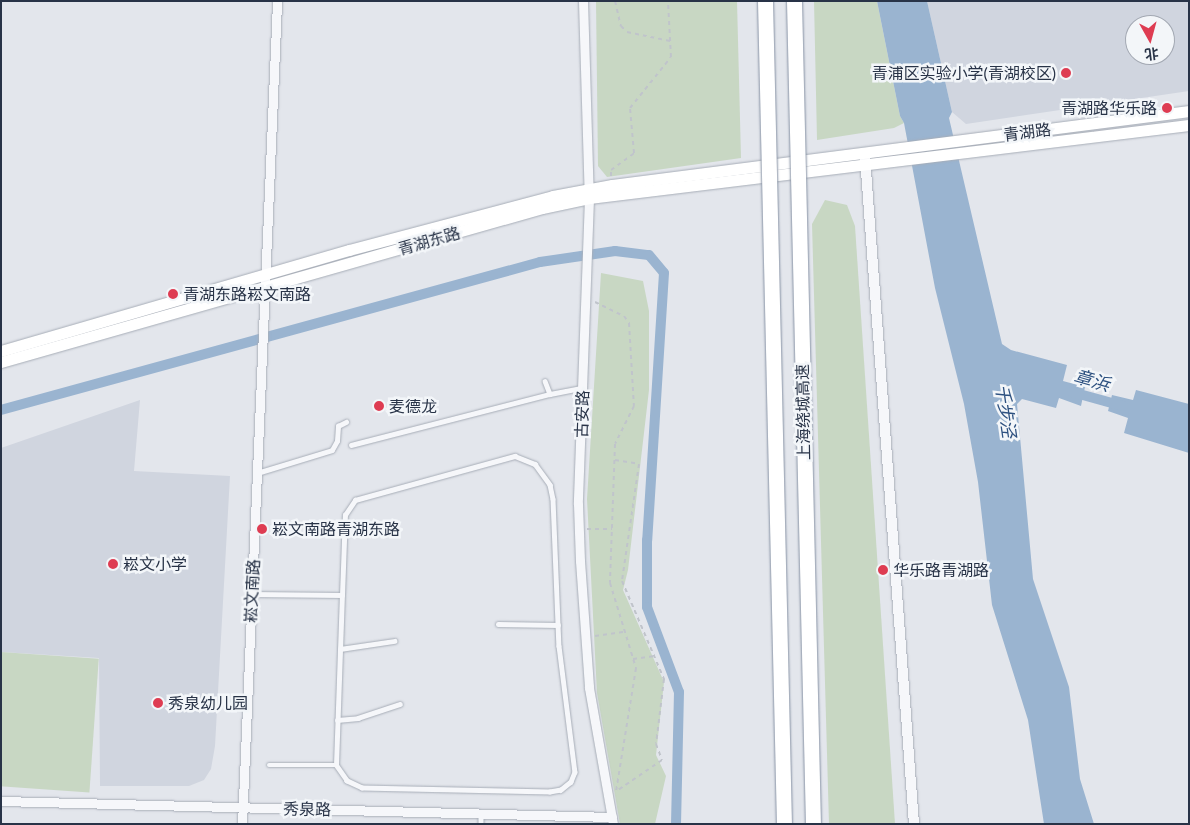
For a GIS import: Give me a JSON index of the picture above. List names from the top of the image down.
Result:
{
  "streets": {
    "highway": ["上海绕城高速"],
    "main road": ["青湖路", "青湖东路"],
    "street": ["古安路", "崧文南路", "秀泉路"]
  },
  "crossings": [
    ["青湖路", "青湖东路"],
    ["青湖东路", "古安路"],
    ["青湖东路", "崧文南路"],
    ["古安路", "秀泉路"],
    ["崧文南路", "秀泉路"]
  ],
  "water": ["章浜", "千步泾"],
  "places": [
    "青浦区实验小学(青湖校区)",
    "青湖路华乐路",
    "青湖东路崧文南路",
    "麦德龙",
    "崧文南路青湖东路",
    "崧文小学",
    "华乐路青湖路",
    "秀泉幼儿园"
  ],
  "north": "bottom"
}
